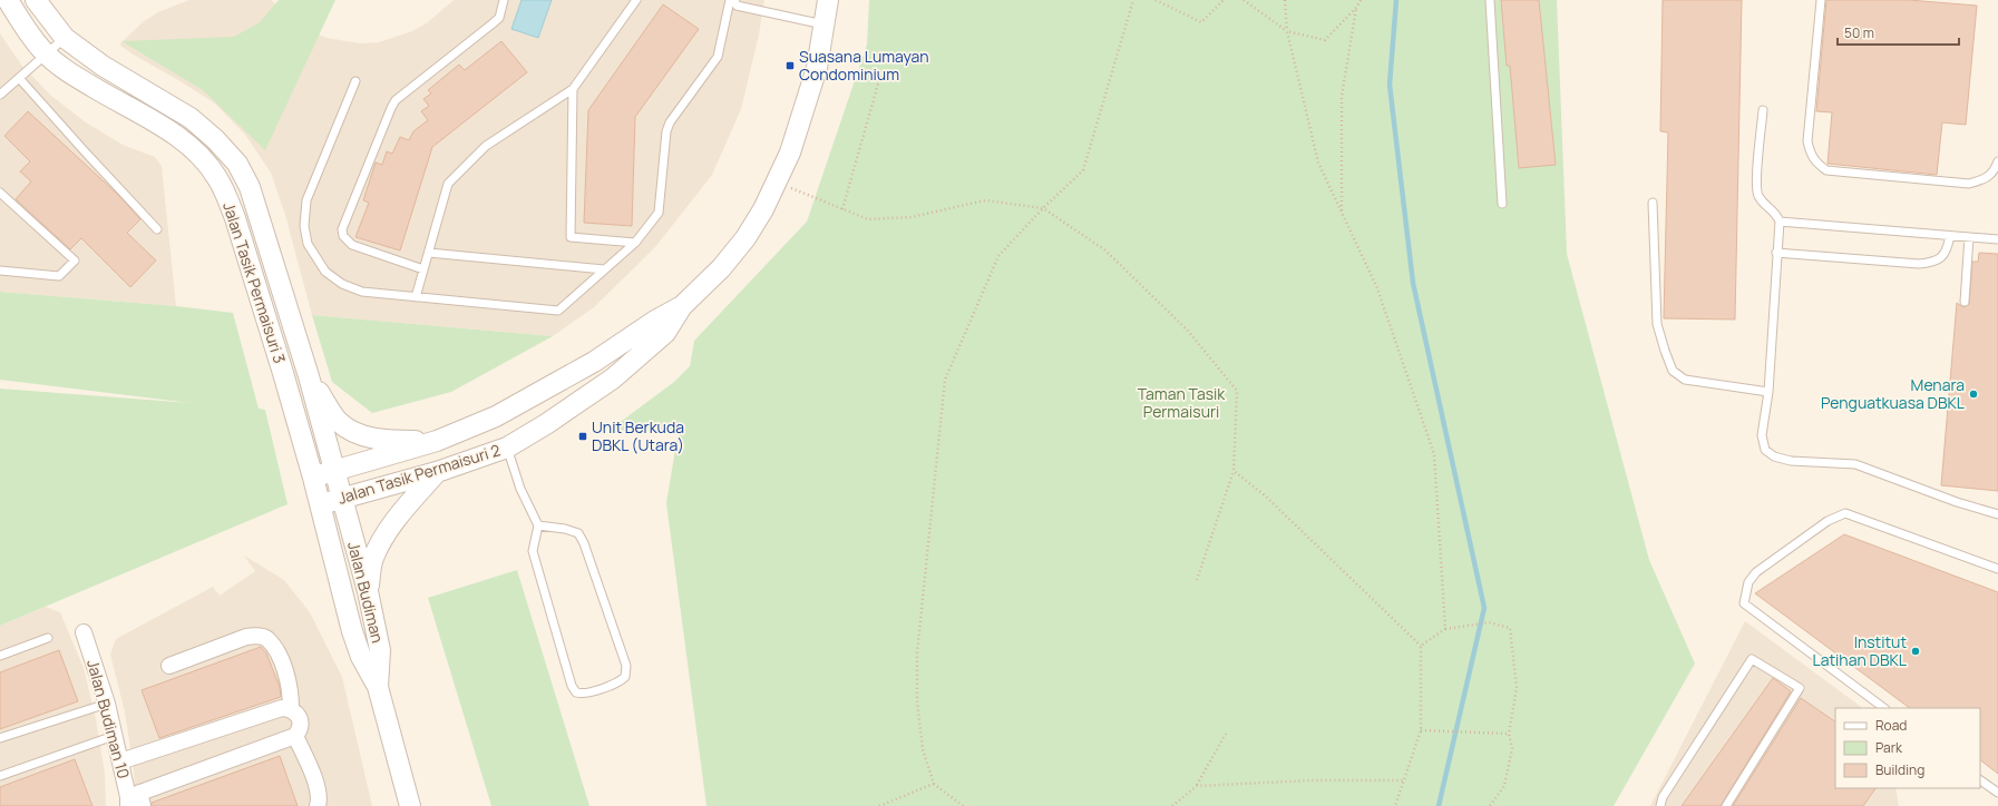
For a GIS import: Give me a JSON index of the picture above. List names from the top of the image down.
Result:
{
  "streets": {
    "street": [
      "Jalan Tasik Permaisuri 3",
      "Jalan Tasik Permaisuri 2",
      "Jalan Budiman",
      "Jalan Budiman 10"
    ]
  },
  "crossings": [
    ["Jalan Tasik Permaisuri 3", "Jalan Tasik Permaisuri 2"],
    ["Jalan Tasik Permaisuri 3", "Jalan Budiman"],
    ["Jalan Tasik Permaisuri 2", "Jalan Budiman"]
  ],
  "parks": ["Taman Tasik Permaisuri"],
  "places": {
    "transit": ["Suasana Lumayan Condominium", "Unit Berkuda DBKL (Utara)"],
    "other": ["Menara Penguatkuasa DBKL", "Institut Latihan DBKL"]
  },
  "legend": ["Road", "Park", "Building"],
  "scale_bar": "50 m"
}
